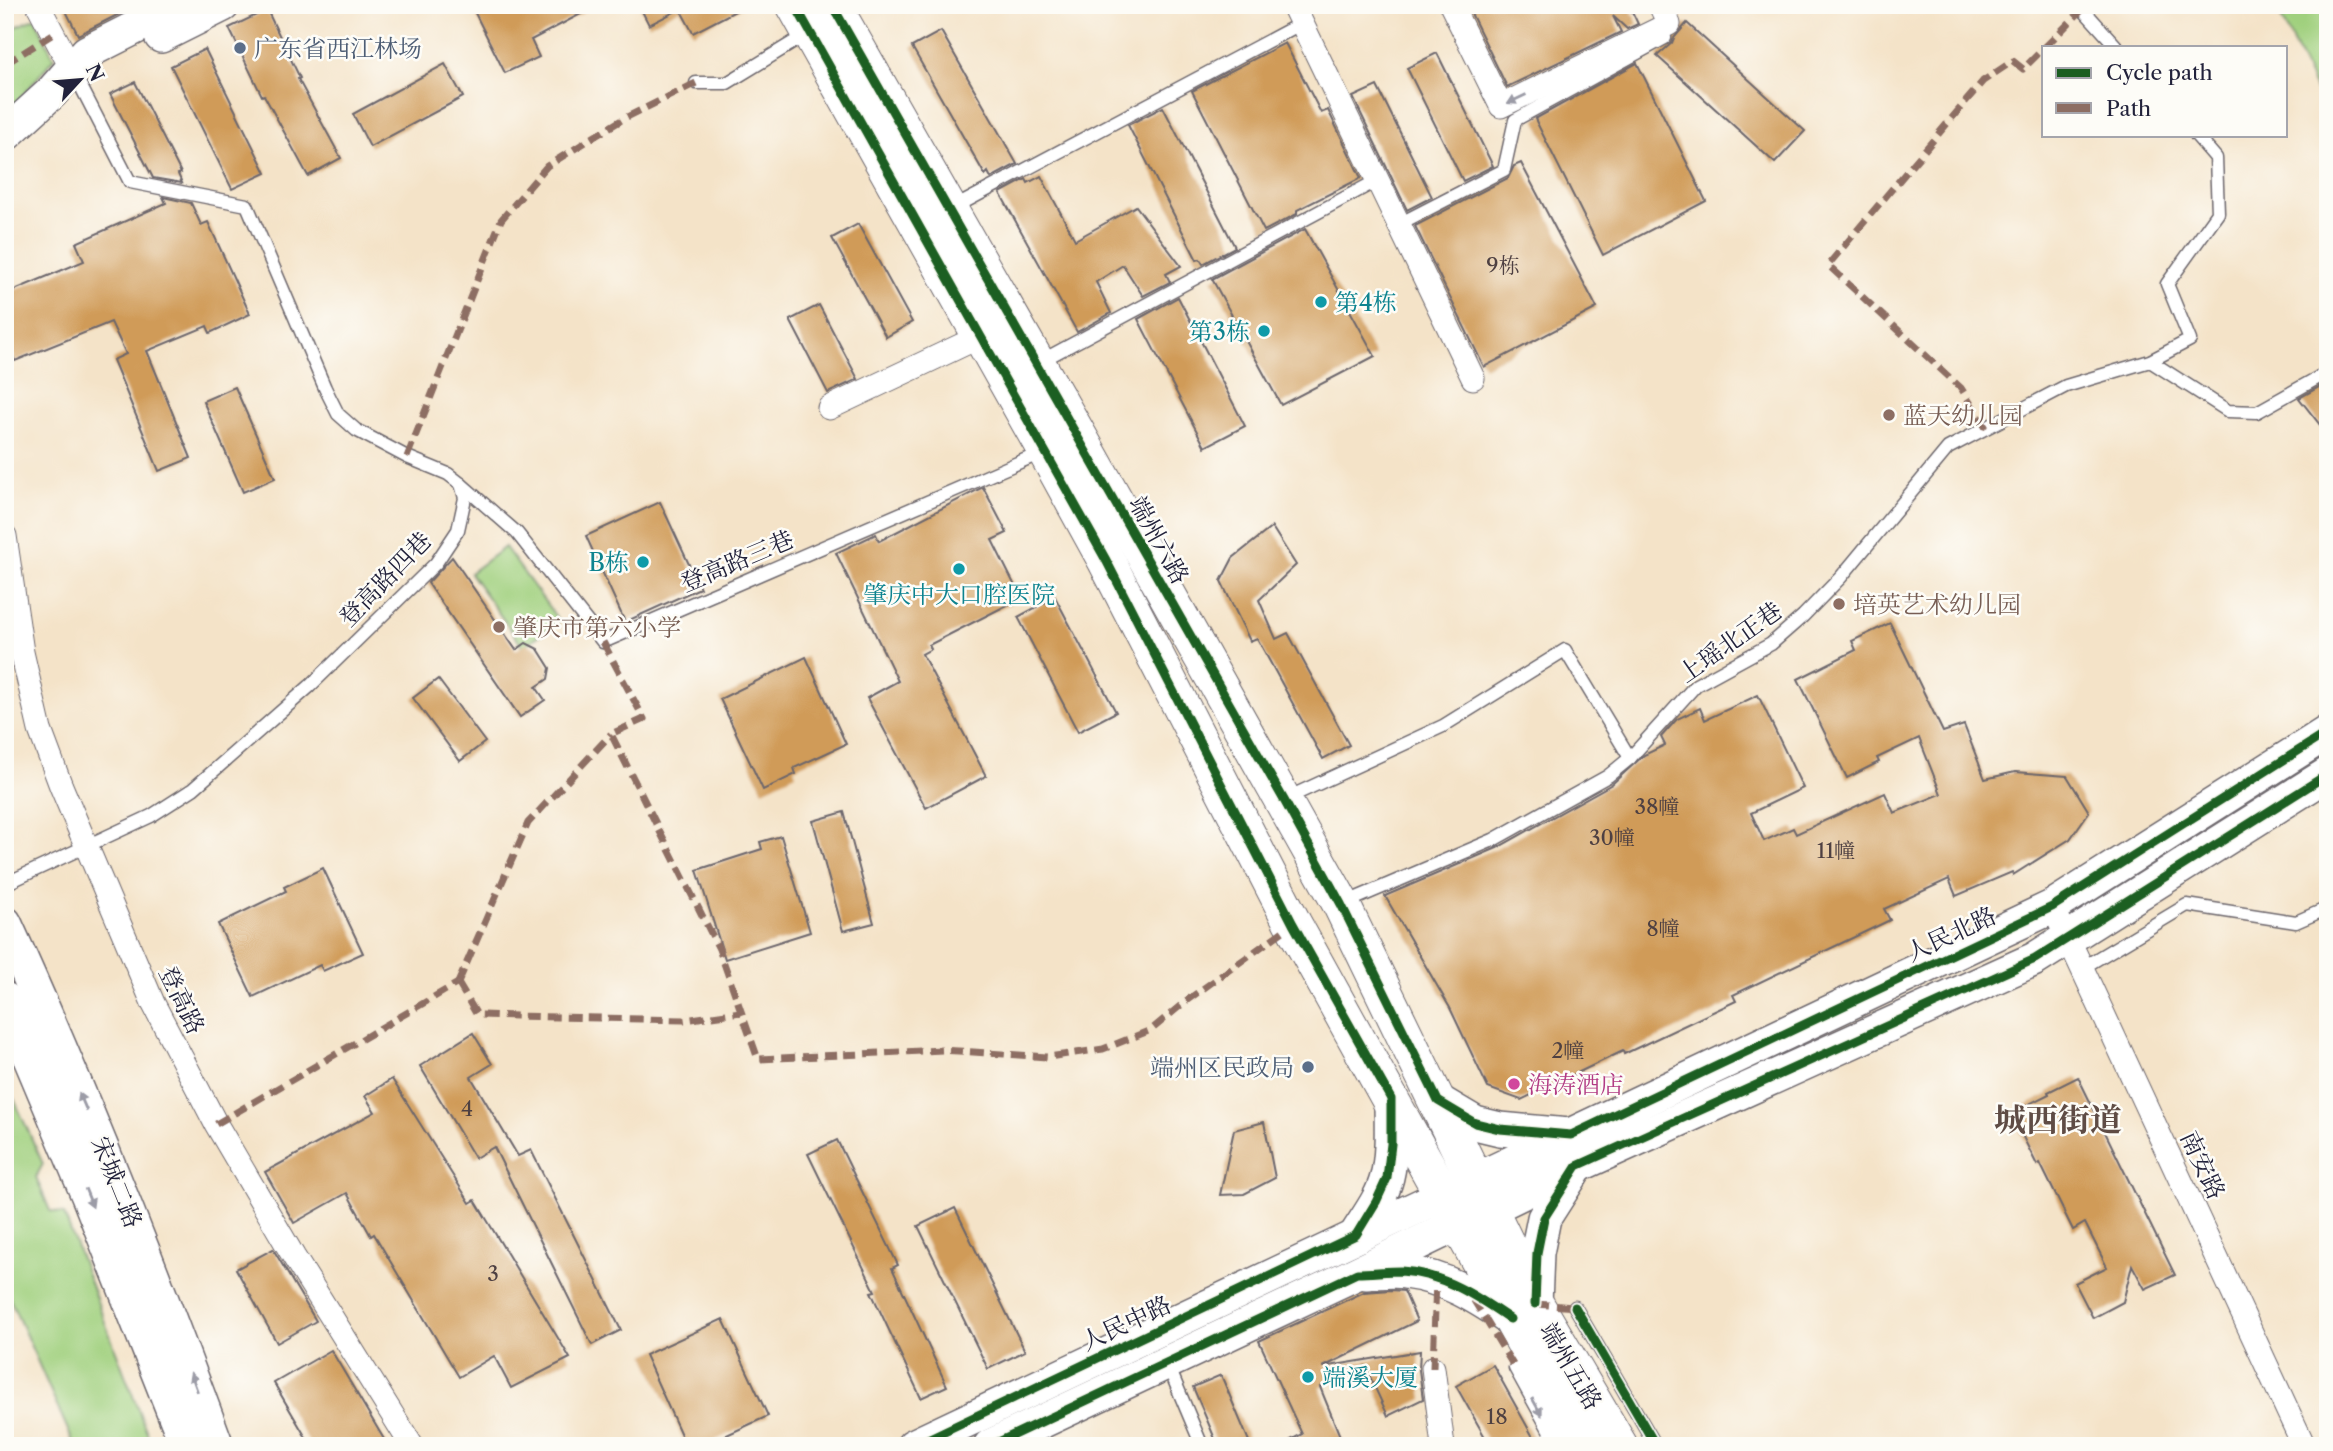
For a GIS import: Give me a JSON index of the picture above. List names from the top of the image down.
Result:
{
  "streets": {
    "main road": [
      "端州六路",
      "人民北路",
      "宋城二路",
      "人民中路",
      "端州五路"
    ],
    "street": ["登高路", "南安路"],
    "lane": ["登高路三巷", "登高路四巷", "上瑶北正巷"]
  },
  "crossings": [
    ["端州六路", "上瑶北正巷"],
    ["端州六路", "人民北路"],
    ["端州六路", "人民中路"],
    ["端州六路", "端州五路"],
    ["登高路三巷", "登高路四巷"],
    ["登高路四巷", "登高路"],
    ["人民北路", "南安路"],
    ["人民北路", "人民中路"],
    ["人民北路", "端州五路"],
    ["人民中路", "端州五路"]
  ],
  "districts": ["城西街道"],
  "places": [
    "广东省西江林场",
    "第4栋",
    "第3栋",
    "蓝天幼儿园",
    "B栋",
    "肇庆中大口腔医院",
    "培英艺术幼儿园",
    "肇庆市第六小学",
    "端州区民政局",
    "海涛酒店",
    "端溪大厦"
  ],
  "house_numbers": [
    "9栋",
    "38幢",
    "30幢",
    "11幢",
    "8幢",
    "2幢",
    "4",
    "3",
    "18"
  ],
  "legend": ["Cycle path", "Path"],
  "north": "top right"
}
